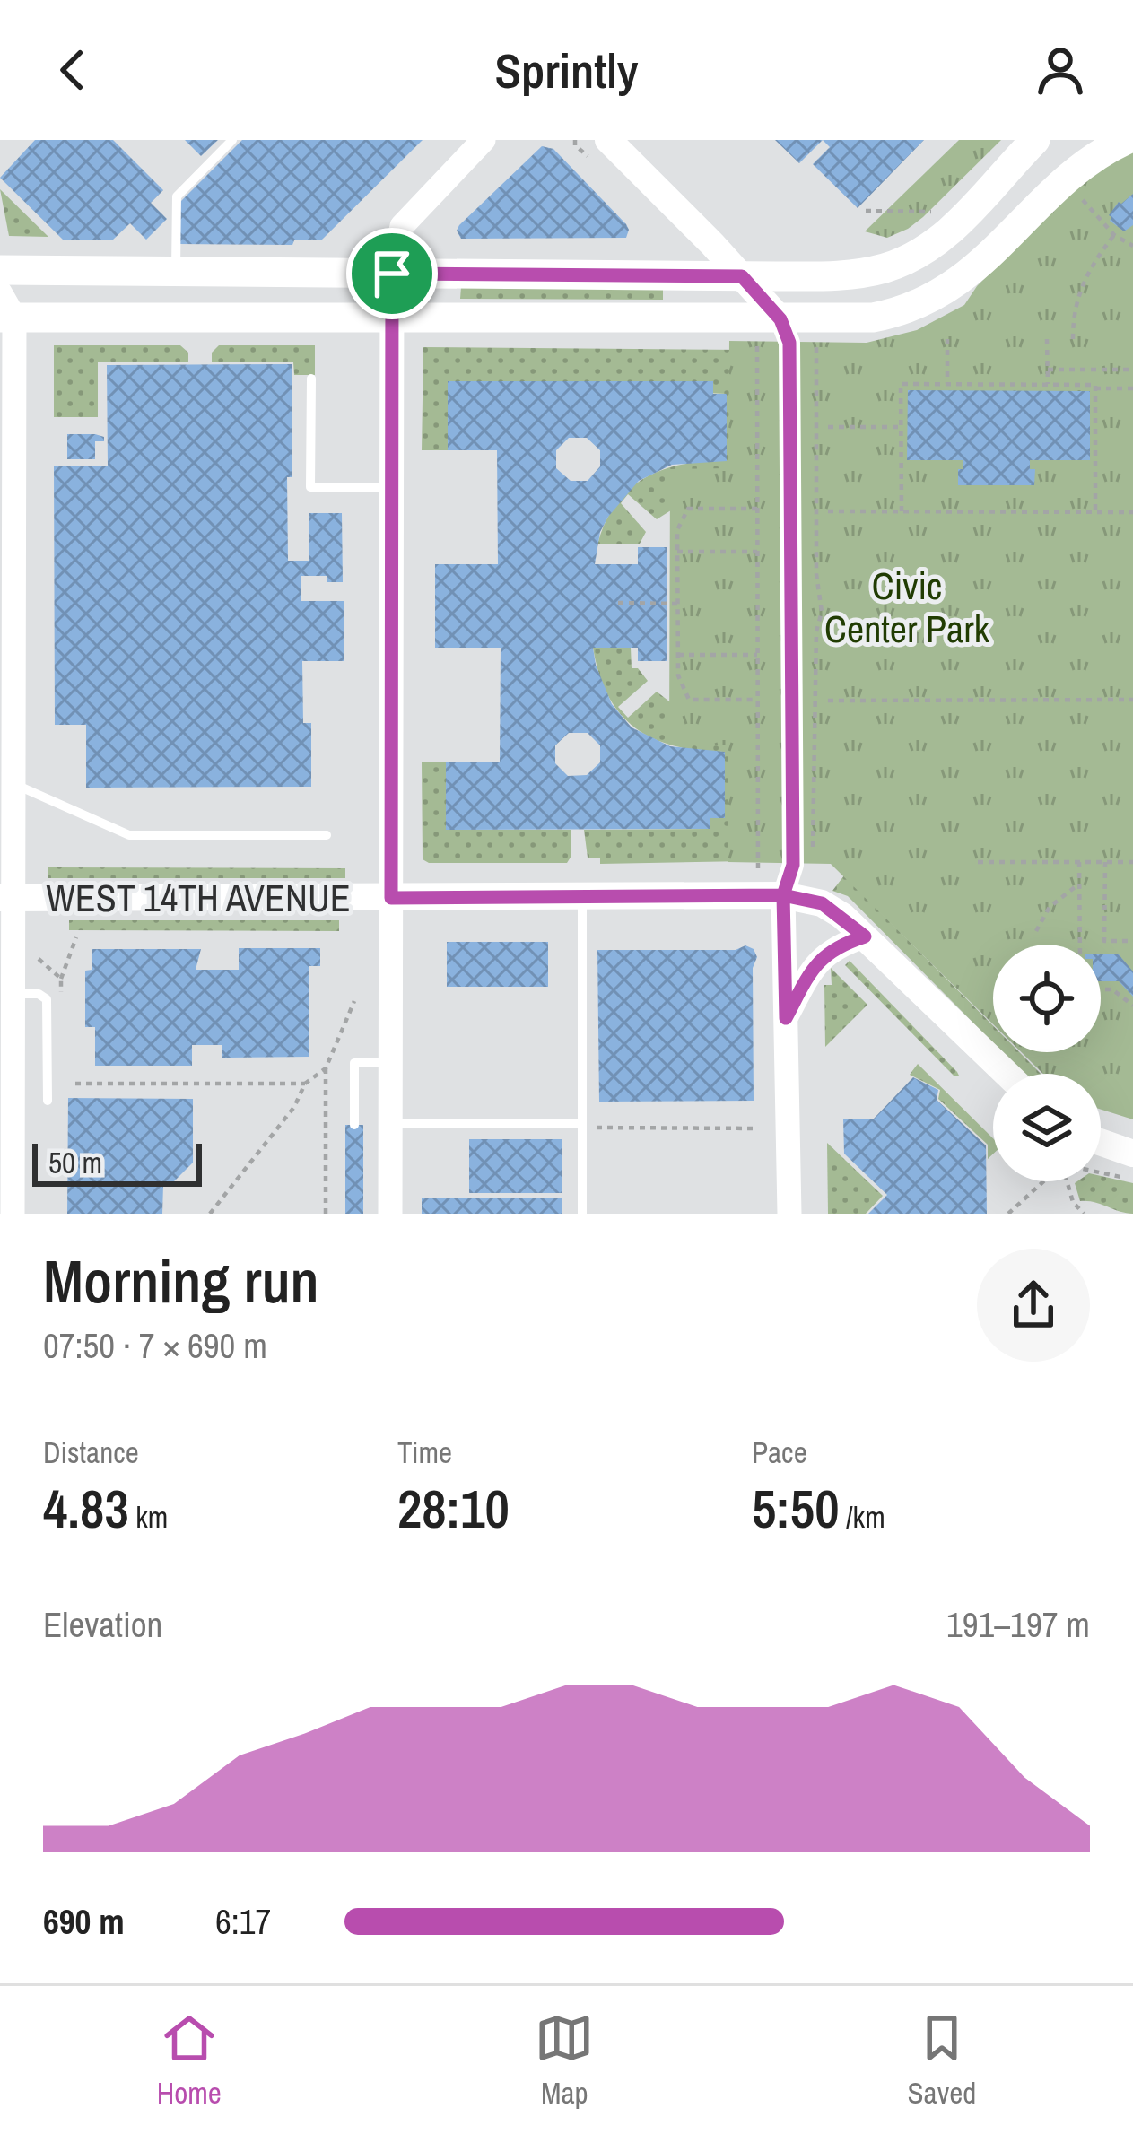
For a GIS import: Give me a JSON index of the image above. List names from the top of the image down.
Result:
{
  "streets": {
    "main road": ["WEST 14TH AVENUE"]
  },
  "parks": ["Civic Center Park"],
  "scale_bar": "50 m",
  "page": {
    "header": "Sprintly",
    "scale": "50 m",
    "heading": ["Morning run", "07:50 · 7 × 690 m"],
    "stats": [
      ["Distance", "4.83 km"],
      ["Time", "28:10"],
      ["Pace", "5:50 /km"]
    ],
    "chart": ["Elevation", "191–197 m"],
    "list": [
      {
        "name": "690 m",
        "note": "6:17"
      }
    ],
    "tabs": ["Home", "Map", "Saved"]
  }
}
